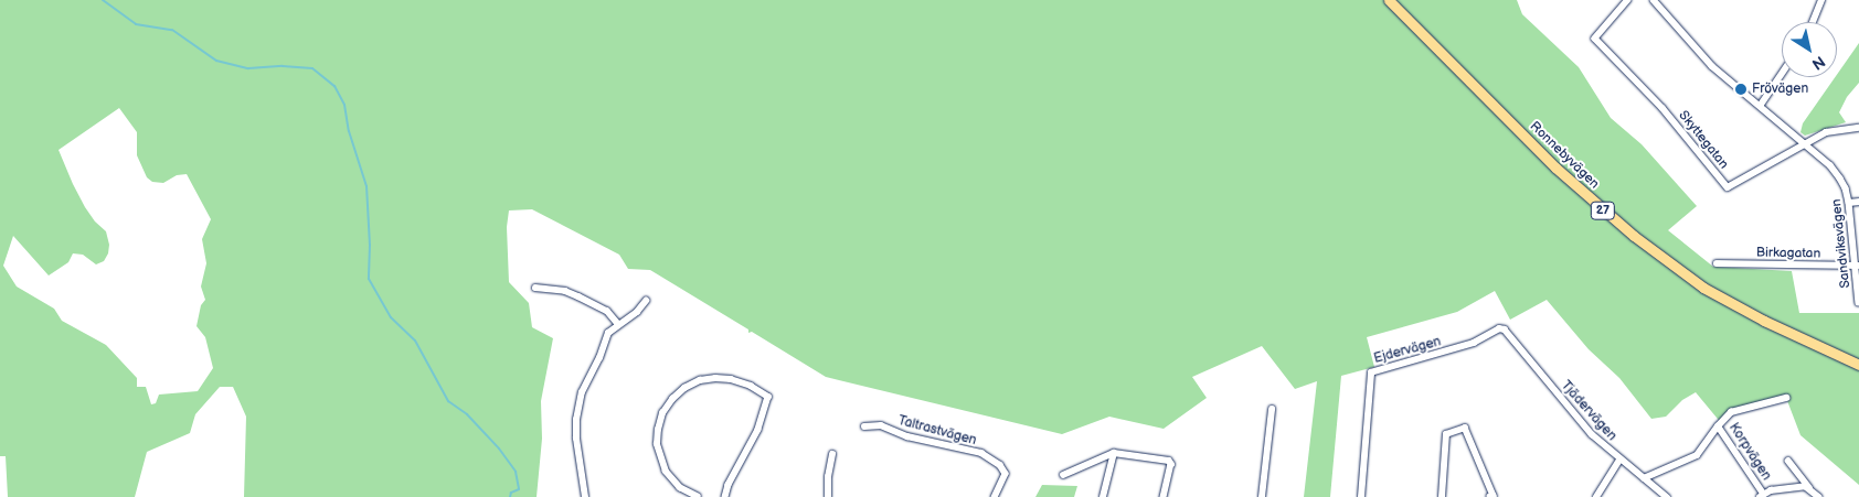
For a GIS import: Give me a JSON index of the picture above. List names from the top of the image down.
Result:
{
  "streets": {
    "main road": ["Ronnebyvägen", "27"],
    "street": [
      "Skyttegatan",
      "Sandviksvägen",
      "Birkagatan",
      "Ejdervägen",
      "Tjädervägen",
      "Taltrastvägen",
      "Korpvägen"
    ]
  },
  "crossings": [
    ["Skyttegatan", "Sandviksvägen"],
    ["Sandviksvägen", "Birkagatan"],
    ["Ejdervägen", "Tjädervägen"]
  ],
  "places": ["Frövägen"],
  "north": "bottom right"
}
